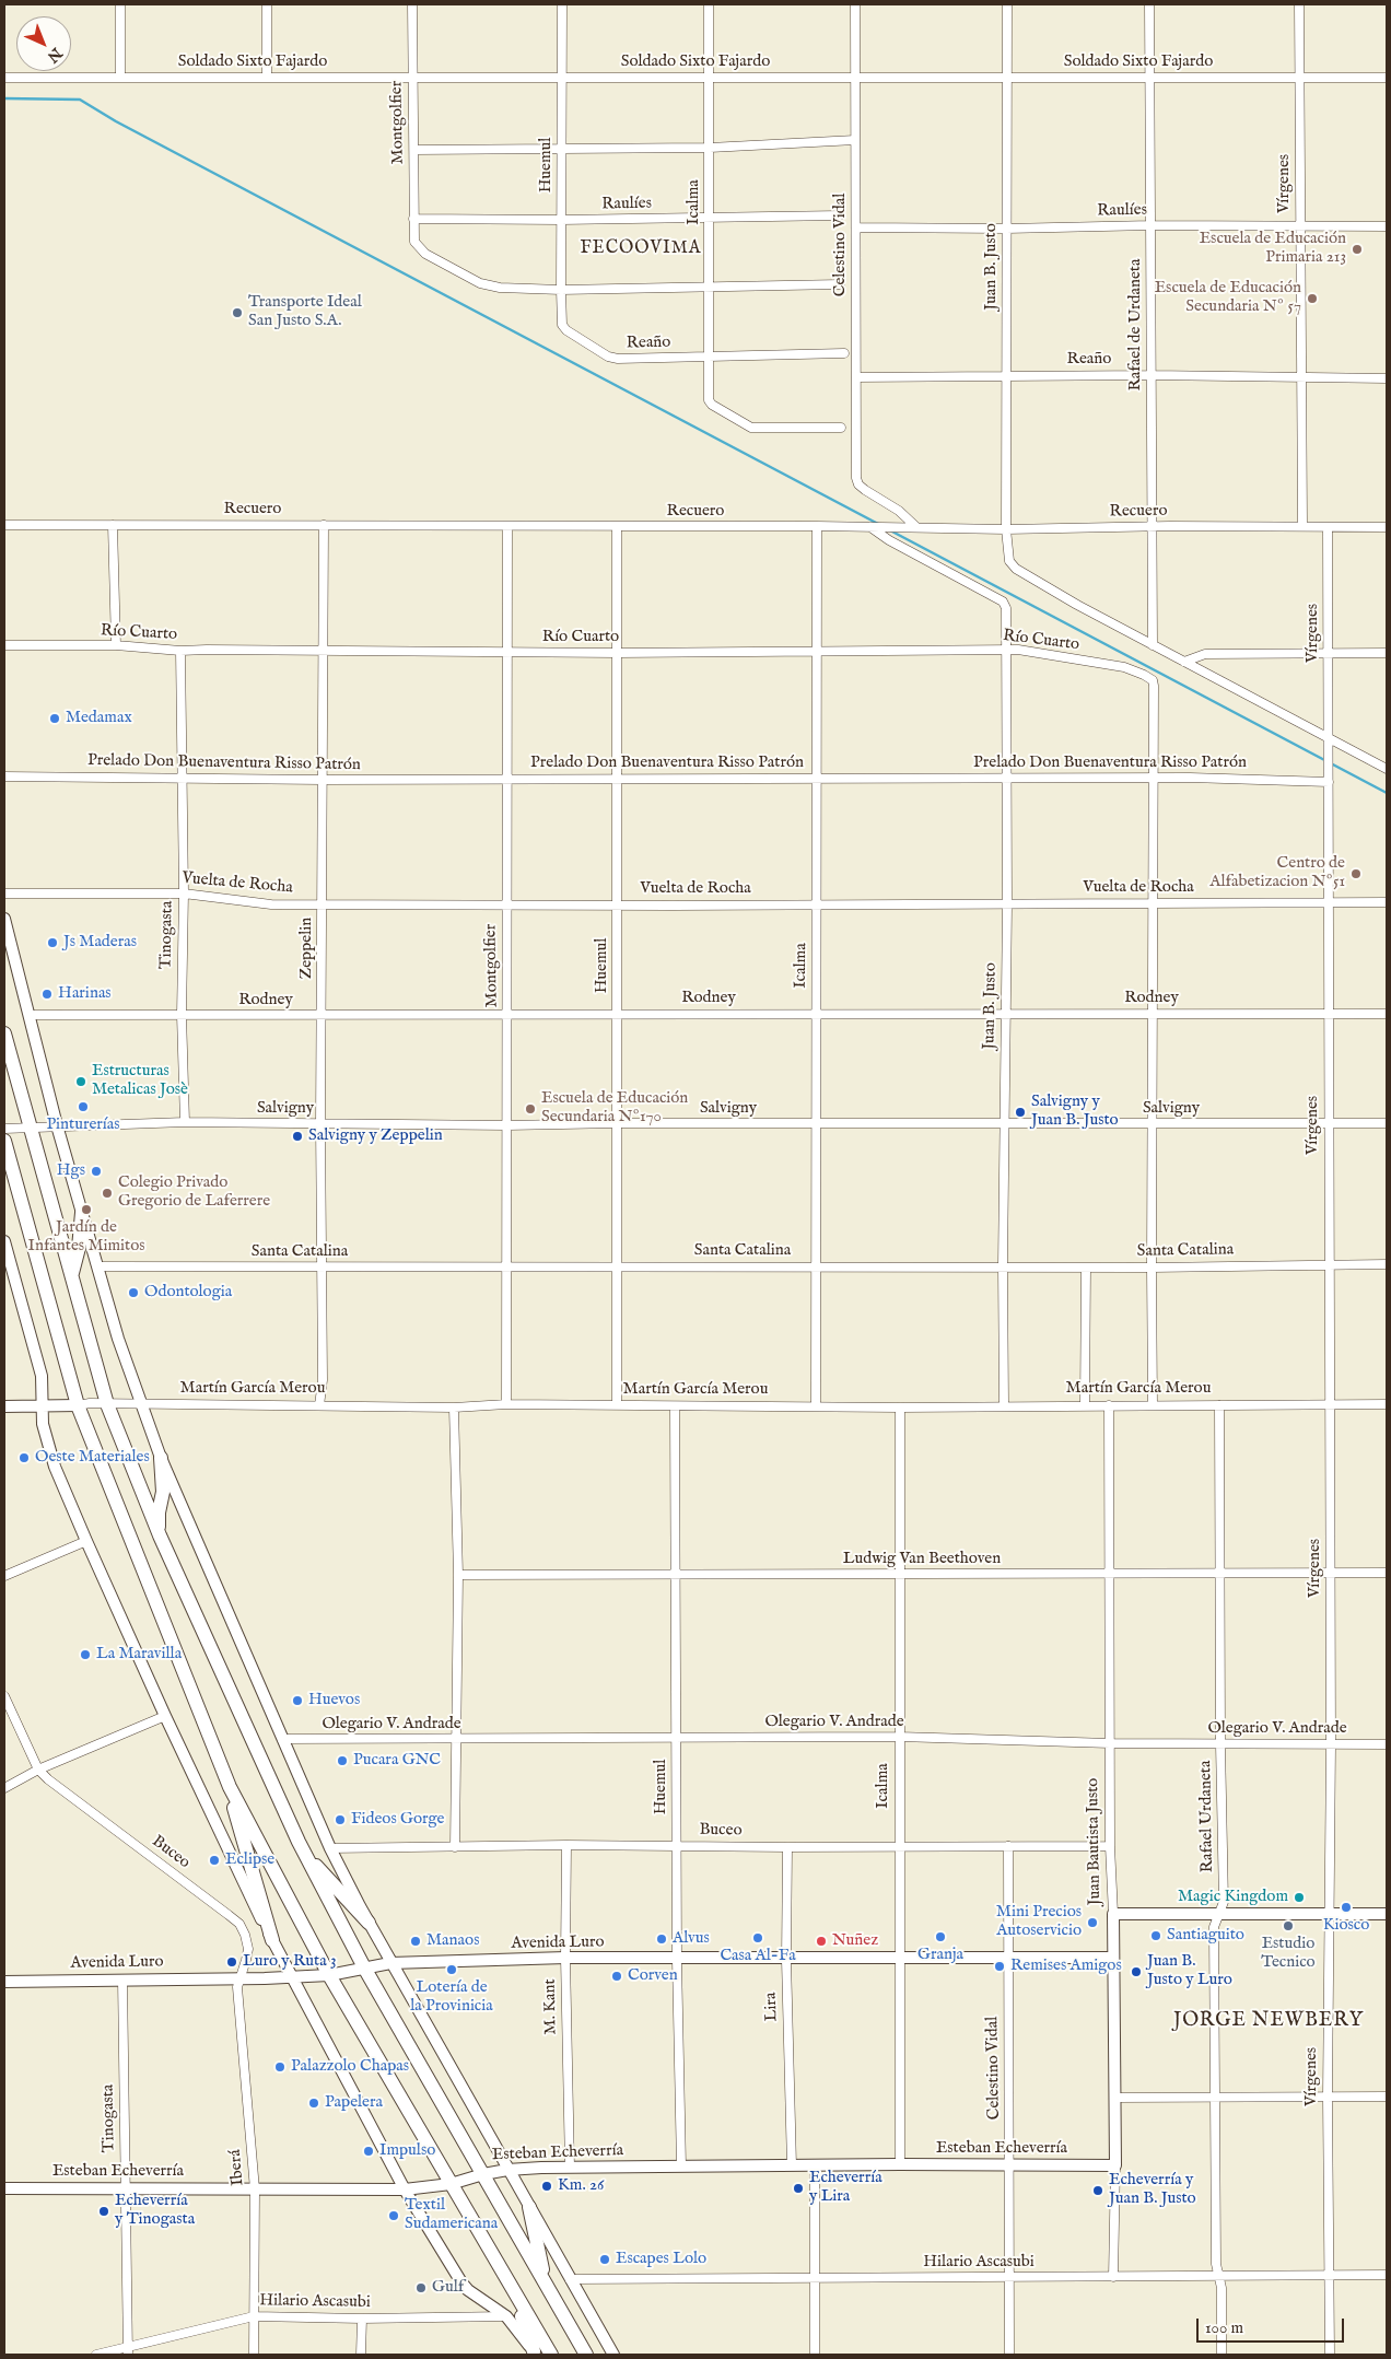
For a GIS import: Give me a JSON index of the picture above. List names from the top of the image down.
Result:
{
  "streets": {
    "street": [
      "Soldado Sixto Fajardo",
      "Montgolfier",
      "Huemul",
      "Vírgenes",
      "Icalma",
      "Raulíes",
      "Celestino Vidal",
      "Juan B. Justo",
      "Rafael de Urdaneta",
      "Reaño",
      "Recuero",
      "Río Cuarto",
      "Prelado Don Buenaventura Risso Patrón",
      "Vuelta de Rocha",
      "Tinogasta",
      "Zeppelin",
      "Rodney",
      "Salvigny",
      "Santa Catalina",
      "Martín García Merou",
      "Ludwig Van Beethoven",
      "Olegario V. Andrade",
      "Rafael Urdaneta",
      "Buceo",
      "Juan Bautista Justo",
      "Avenida Luro",
      "M. Kant",
      "Lira",
      "Esteban Echeverría",
      "Iberá",
      "Hilario Ascasubi"
    ]
  },
  "crossings": [
    ["Soldado Sixto Fajardo", "Montgolfier"],
    ["Soldado Sixto Fajardo", "Huemul"],
    ["Soldado Sixto Fajardo", "Vírgenes"],
    ["Soldado Sixto Fajardo", "Icalma"],
    ["Soldado Sixto Fajardo", "Celestino Vidal"],
    ["Soldado Sixto Fajardo", "Juan B. Justo"],
    ["Soldado Sixto Fajardo", "Rafael de Urdaneta"],
    ["Montgolfier", "Huemul"],
    ["Montgolfier", "Raulíes"],
    ["Montgolfier", "Recuero"],
    ["Montgolfier", "Río Cuarto"],
    ["Montgolfier", "Prelado Don Buenaventura Risso Patrón"],
    ["Montgolfier", "Vuelta de Rocha"],
    ["Montgolfier", "Rodney"],
    ["Montgolfier", "Salvigny"],
    ["Montgolfier", "Santa Catalina"],
    ["Montgolfier", "Martín García Merou"],
    ["Huemul", "Raulíes"],
    ["Huemul", "Reaño"],
    ["Huemul", "Recuero"],
    ["Huemul", "Río Cuarto"],
    ["Huemul", "Prelado Don Buenaventura Risso Patrón"],
    ["Huemul", "Vuelta de Rocha"],
    ["Huemul", "Rodney"],
    ["Huemul", "Salvigny"],
    ["Huemul", "Santa Catalina"],
    ["Huemul", "Martín García Merou"],
    ["Huemul", "Ludwig Van Beethoven"],
    ["Huemul", "Olegario V. Andrade"],
    ["Huemul", "Buceo"],
    ["Huemul", "Avenida Luro"],
    ["Huemul", "Esteban Echeverría"],
    ["Vírgenes", "Raulíes"],
    ["Vírgenes", "Juan B. Justo"],
    ["Vírgenes", "Reaño"],
    ["Vírgenes", "Recuero"],
    ["Vírgenes", "Prelado Don Buenaventura Risso Patrón"],
    ["Vírgenes", "Vuelta de Rocha"],
    ["Vírgenes", "Rodney"],
    ["Vírgenes", "Salvigny"],
    ["Vírgenes", "Santa Catalina"],
    ["Vírgenes", "Martín García Merou"],
    ["Vírgenes", "Ludwig Van Beethoven"],
    ["Vírgenes", "Olegario V. Andrade"],
    ["Vírgenes", "Hilario Ascasubi"],
    ["Icalma", "Raulíes"],
    ["Icalma", "Reaño"],
    ["Icalma", "Recuero"],
    ["Icalma", "Río Cuarto"],
    ["Icalma", "Prelado Don Buenaventura Risso Patrón"],
    ["Icalma", "Vuelta de Rocha"],
    ["Icalma", "Rodney"],
    ["Icalma", "Salvigny"],
    ["Icalma", "Santa Catalina"],
    ["Icalma", "Martín García Merou"],
    ["Icalma", "Ludwig Van Beethoven"],
    ["Icalma", "Olegario V. Andrade"],
    ["Icalma", "Buceo"],
    ["Icalma", "Avenida Luro"],
    ["Icalma", "Esteban Echeverría"],
    ["Raulíes", "Celestino Vidal"],
    ["Raulíes", "Juan B. Justo"],
    ["Raulíes", "Rafael de Urdaneta"],
    ["Celestino Vidal", "Reaño"],
    ["Celestino Vidal", "Recuero"],
    ["Celestino Vidal", "Buceo"],
    ["Celestino Vidal", "Avenida Luro"],
    ["Celestino Vidal", "Esteban Echeverría"],
    ["Celestino Vidal", "Hilario Ascasubi"],
    ["Juan B. Justo", "Rafael de Urdaneta"],
    ["Juan B. Justo", "Reaño"],
    ["Juan B. Justo", "Recuero"],
    ["Juan B. Justo", "Río Cuarto"],
    ["Juan B. Justo", "Prelado Don Buenaventura Risso Patrón"],
    ["Juan B. Justo", "Vuelta de Rocha"],
    ["Juan B. Justo", "Rodney"],
    ["Juan B. Justo", "Salvigny"],
    ["Juan B. Justo", "Santa Catalina"],
    ["Juan B. Justo", "Martín García Merou"],
    ["Rafael de Urdaneta", "Reaño"],
    ["Rafael de Urdaneta", "Recuero"],
    ["Recuero", "Zeppelin"],
    ["Río Cuarto", "Prelado Don Buenaventura Risso Patrón"],
    ["Río Cuarto", "Tinogasta"],
    ["Río Cuarto", "Zeppelin"],
    ["Prelado Don Buenaventura Risso Patrón", "Tinogasta"],
    ["Prelado Don Buenaventura Risso Patrón", "Zeppelin"],
    ["Vuelta de Rocha", "Tinogasta"],
    ["Vuelta de Rocha", "Zeppelin"],
    ["Tinogasta", "Rodney"],
    ["Tinogasta", "Salvigny"],
    ["Tinogasta", "Avenida Luro"],
    ["Tinogasta", "Esteban Echeverría"],
    ["Tinogasta", "Hilario Ascasubi"],
    ["Zeppelin", "Rodney"],
    ["Zeppelin", "Salvigny"],
    ["Zeppelin", "Santa Catalina"],
    ["Zeppelin", "Martín García Merou"],
    ["Martín García Merou", "Rafael Urdaneta"],
    ["Martín García Merou", "Juan Bautista Justo"],
    ["Ludwig Van Beethoven", "Rafael Urdaneta"],
    ["Ludwig Van Beethoven", "Juan Bautista Justo"],
    ["Olegario V. Andrade", "Rafael Urdaneta"],
    ["Olegario V. Andrade", "Juan Bautista Justo"],
    ["Rafael Urdaneta", "Hilario Ascasubi"],
    ["Buceo", "Juan Bautista Justo"],
    ["Buceo", "Avenida Luro"],
    ["Buceo", "M. Kant"],
    ["Buceo", "Lira"],
    ["Buceo", "Iberá"],
    ["Juan Bautista Justo", "Avenida Luro"],
    ["Juan Bautista Justo", "Esteban Echeverría"],
    ["Juan Bautista Justo", "Hilario Ascasubi"],
    ["Avenida Luro", "M. Kant"],
    ["Avenida Luro", "Lira"],
    ["Avenida Luro", "Iberá"],
    ["M. Kant", "Esteban Echeverría"],
    ["Lira", "Esteban Echeverría"],
    ["Esteban Echeverría", "Iberá"],
    ["Iberá", "Hilario Ascasubi"]
  ],
  "districts": ["FECOOVIMA", "JORGE NEWBERY"],
  "places": [
    "Escuela de Educación Primaria 213",
    "Escuela de Educación Secundaria Nº 57",
    "Transporte Ideal San Justo S.A.",
    "Medamax",
    "Centro de Alfabetizacion Nº51",
    "Js Maderas",
    "Harinas",
    "Estructuras Metalicas Josè",
    "Pinturerías",
    "Escuela de Educación Secundaria Nº170",
    "Salvigny y Juan B. Justo",
    "Salvigny y Zeppelin",
    "Hgs",
    "Colegio Privado Gregorio de Laferrere",
    "Jardín de Infantes Mimitos",
    "Odontologia",
    "Oeste Materiales",
    "La Maravilla",
    "Huevos",
    "Pucara GNC",
    "Fideos Gorge",
    "Eclipse",
    "Magic Kingdom",
    "Kiosco",
    "Mini Precios Autoservicio",
    "Estudio Tecnico",
    "Santiaguito",
    "Granja",
    "Casa Al-Fa",
    "Alvus",
    "Manaos",
    "Nuñez",
    "Luro y Ruta 3",
    "Remises Amigos",
    "Lotería de la Provinicia",
    "Juan B. Justo y Luro",
    "Corven",
    "Palazzolo Chapas",
    "Papelera",
    "Impulso",
    "Km. 26",
    "Echeverría y Lira",
    "Echeverría y Juan B. Justo",
    "Echeverría y Tinogasta",
    "Textil Sudamericana",
    "Escapes Lolo",
    "Gulf"
  ],
  "scale_bar": "100 m",
  "north": "bottom right"
}
